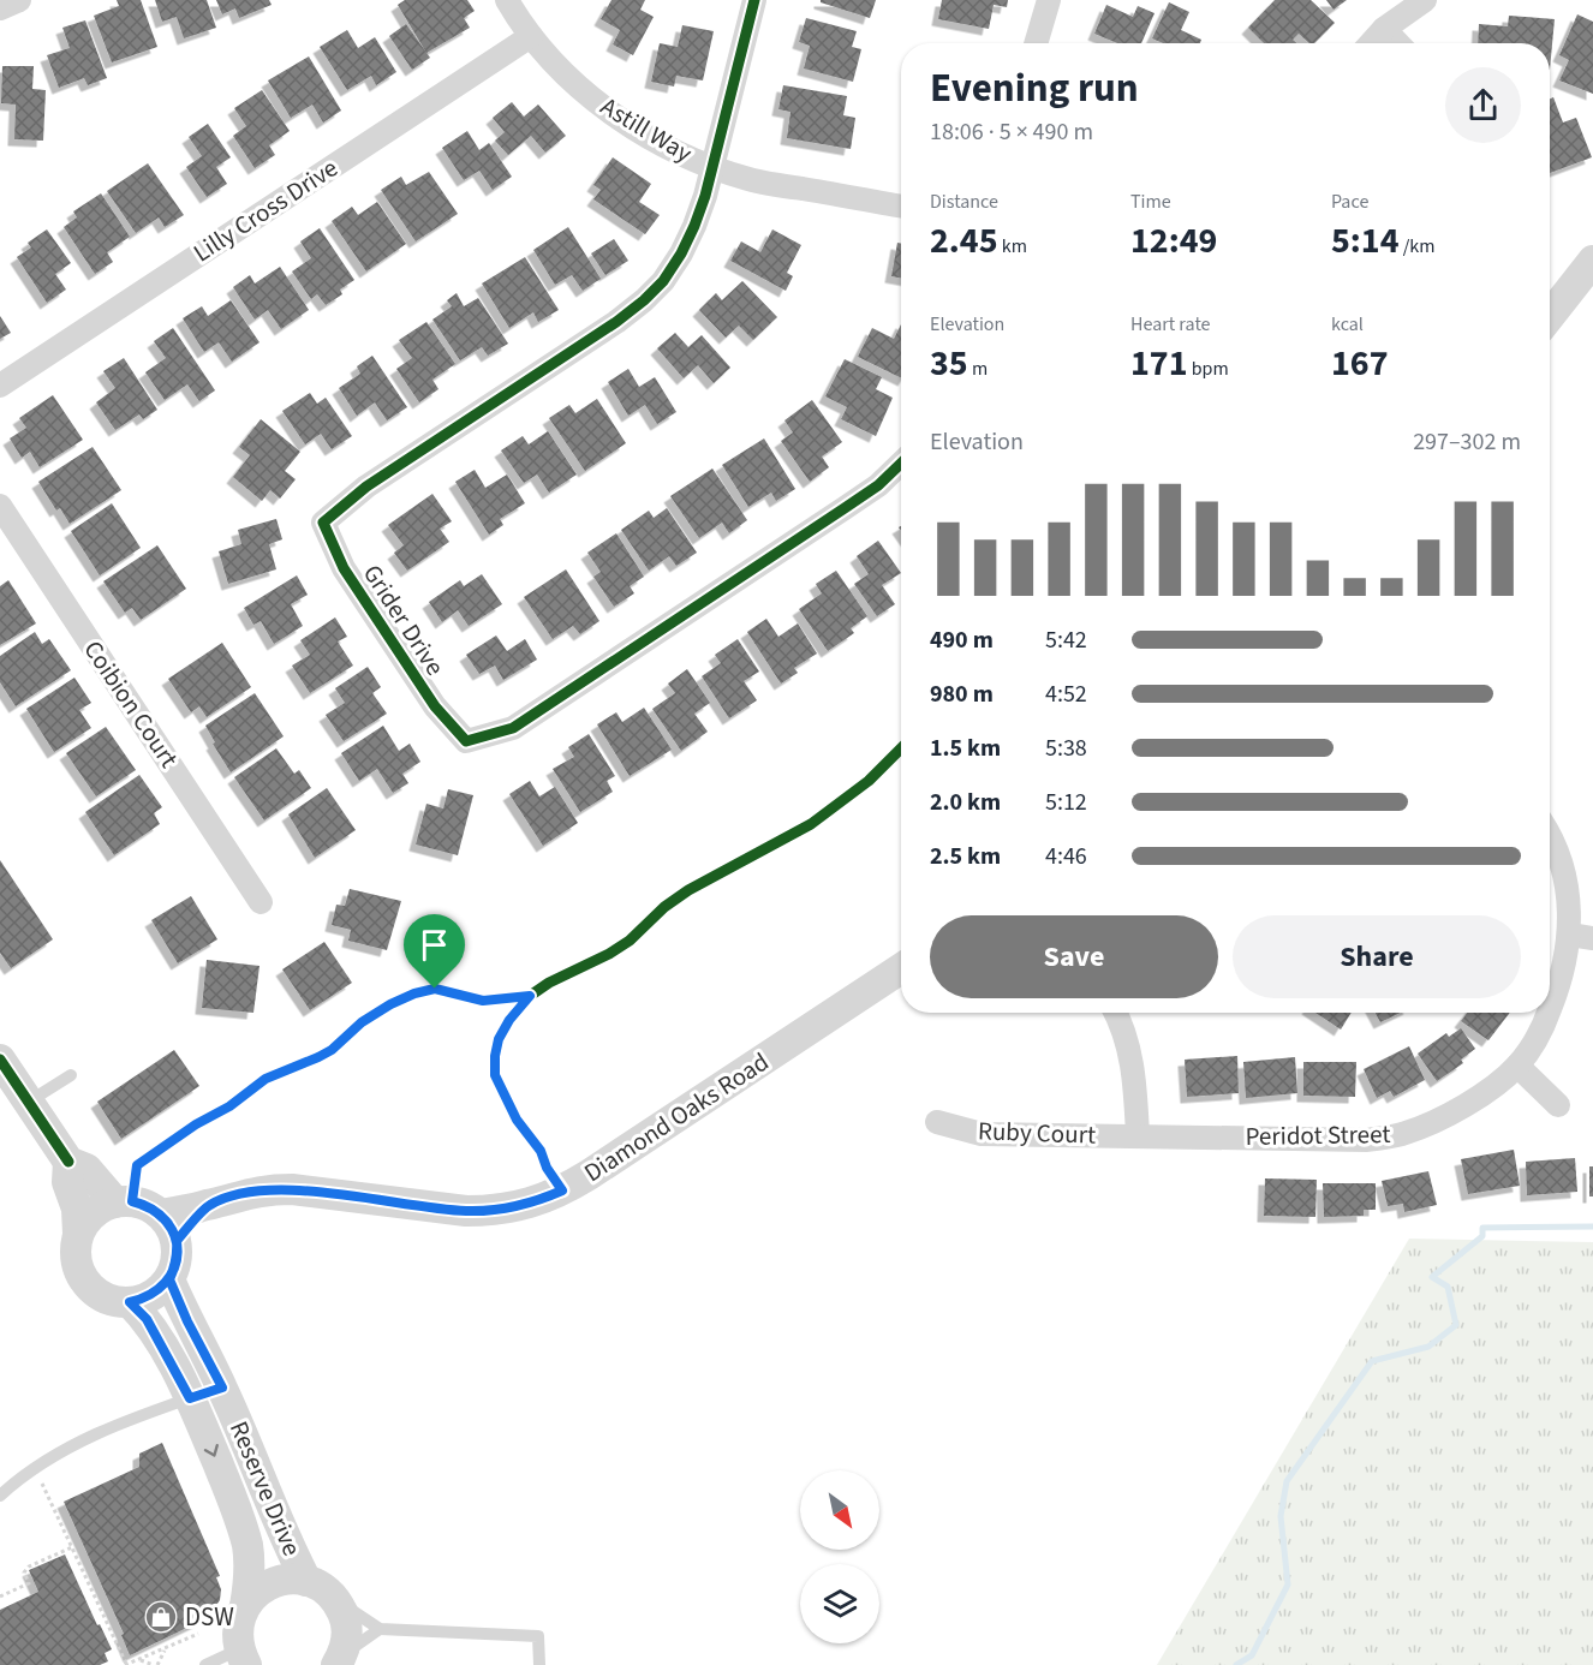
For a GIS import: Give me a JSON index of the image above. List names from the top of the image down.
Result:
{
  "streets": {
    "street": [
      "Astill Way",
      "Lilly Cross Drive",
      "Grider Drive",
      "Coibion Court",
      "Diamond Oaks Road",
      "Ruby Court",
      "Peridot Street",
      "Reserve Drive"
    ]
  },
  "crossings": [
    ["Astill Way", "Lilly Cross Drive"],
    ["Astill Way", "Grider Drive"],
    ["Diamond Oaks Road", "Reserve Drive"],
    ["Ruby Court", "Peridot Street"]
  ],
  "places": {
    "shop": ["DSW"]
  },
  "north": "bottom right",
  "page": {
    "heading": ["Evening run", "18:06 · 5 × 490 m"],
    "stats": [
      ["Distance", "2.45 km"],
      ["Time", "12:49"],
      ["Pace", "5:14 /km"],
      ["Elevation", "35 m"],
      ["Heart rate", "171 bpm"],
      ["kcal", "167"]
    ],
    "chart": ["Elevation", "297–302 m"],
    "list": [
      {
        "name": "490 m",
        "note": "5:42"
      },
      {
        "name": "980 m",
        "note": "4:52"
      },
      {
        "name": "1.5 km",
        "note": "5:38"
      },
      {
        "name": "2.0 km",
        "note": "5:12"
      },
      {
        "name": "2.5 km",
        "note": "4:46"
      }
    ],
    "buttons": ["Save", "Share"]
  }
}
